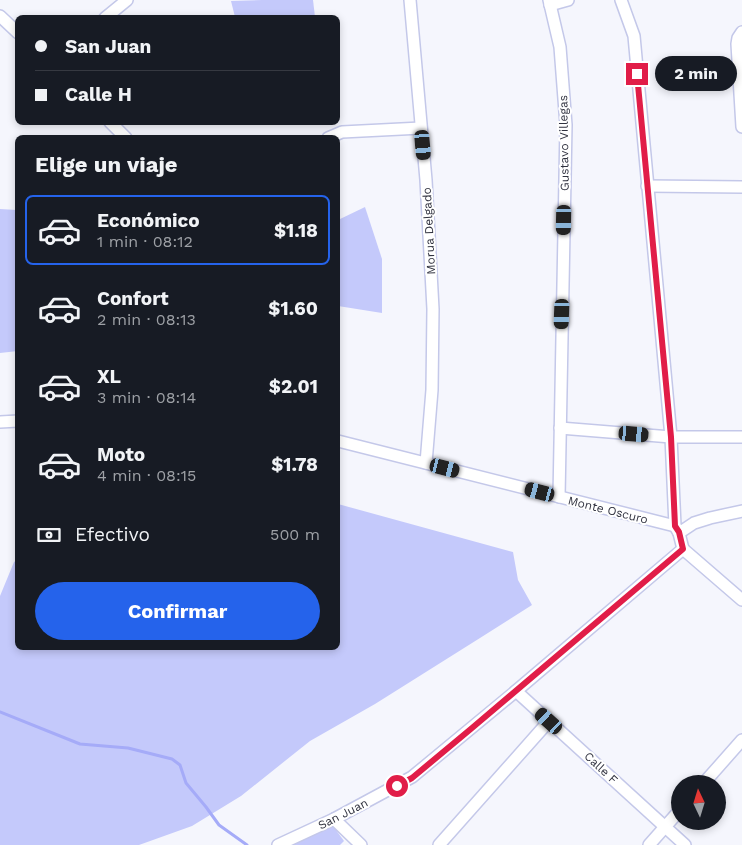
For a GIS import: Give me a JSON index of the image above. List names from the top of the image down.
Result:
{
  "streets": {
    "street": [
      "Gustavo Villegas",
      "Morua Delgado",
      "Monte Oscuro",
      "Calle F",
      "San Juan"
    ]
  },
  "crossings": [
    ["Gustavo Villegas", "Monte Oscuro"],
    ["Morua Delgado", "Monte Oscuro"],
    ["Calle F", "San Juan"]
  ],
  "north": "top",
  "page": {
    "banner": ["San Juan", "Calle H"],
    "bubble": "2 min",
    "heading": "Elige un viaje",
    "list": [
      {
        "name": "Económico",
        "note": "1 min · 08:12",
        "value": "$1.18"
      },
      {
        "name": "Confort",
        "note": "2 min · 08:13",
        "value": "$1.60"
      },
      {
        "name": "XL",
        "note": "3 min · 08:14",
        "value": "$2.01"
      },
      {
        "name": "Moto",
        "note": "4 min · 08:15",
        "value": "$1.78"
      }
    ],
    "pay": ["Efectivo", "500 m"],
    "buttons": "Confirmar"
  }
}
